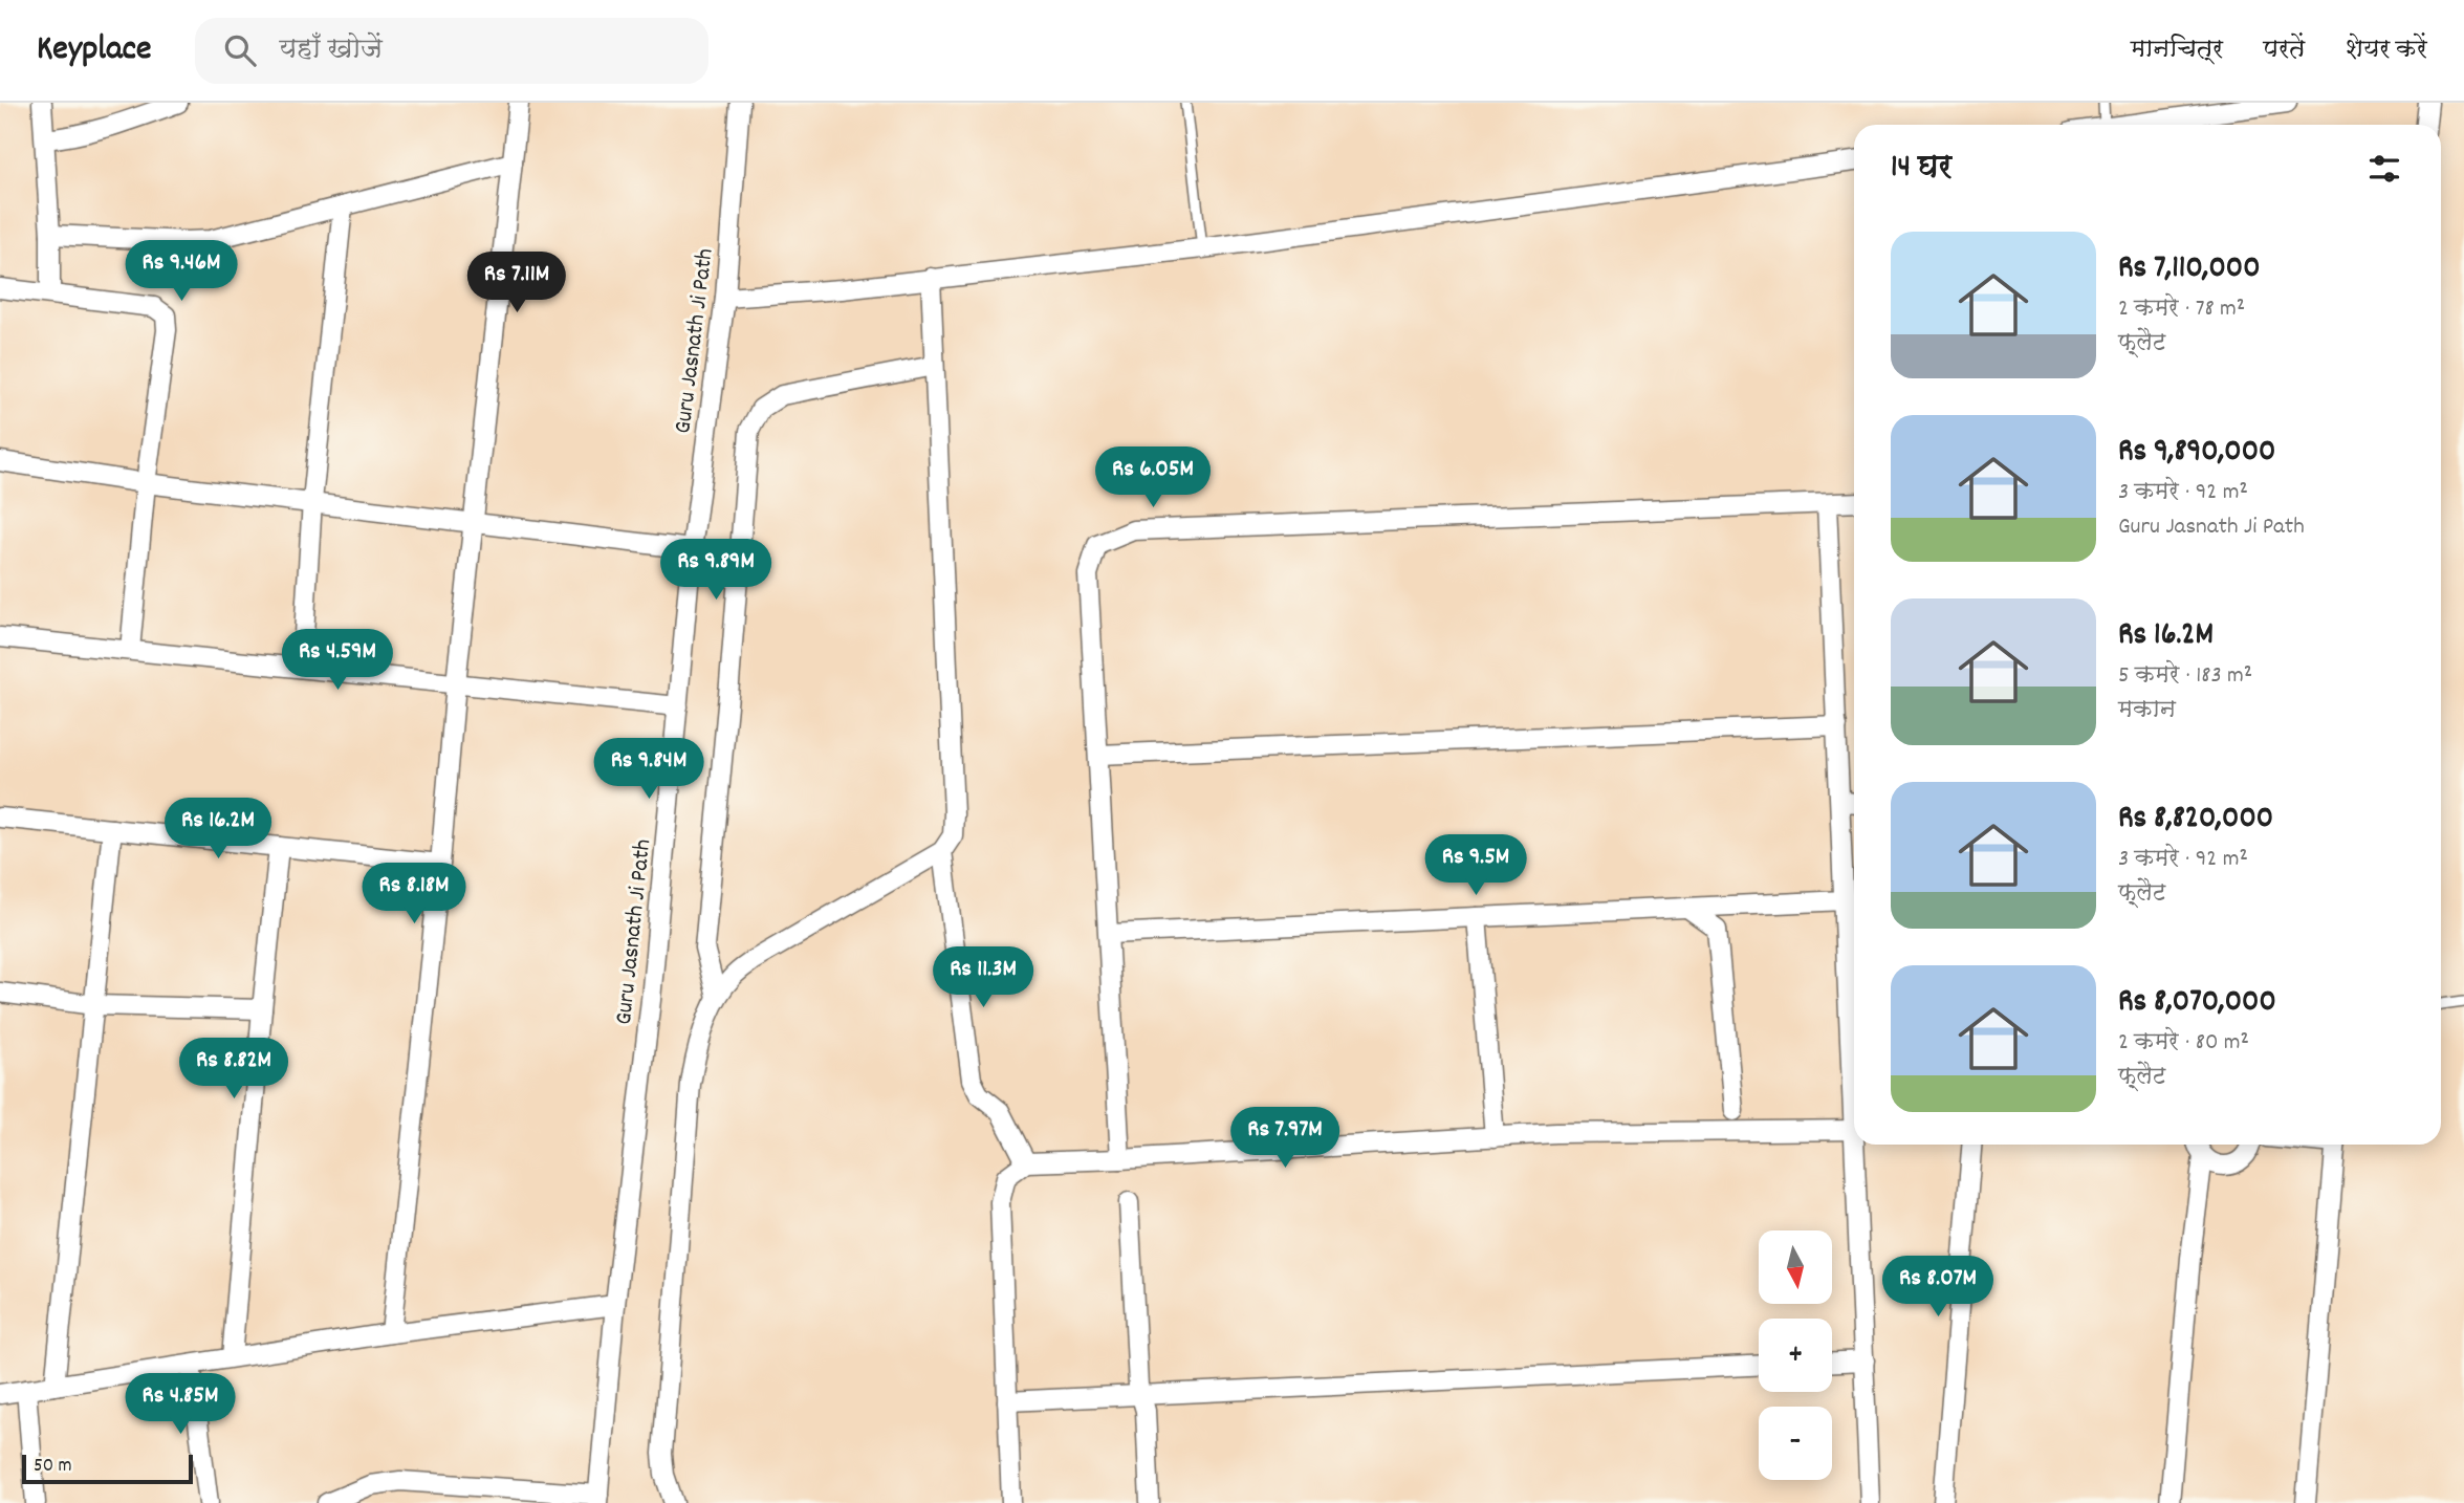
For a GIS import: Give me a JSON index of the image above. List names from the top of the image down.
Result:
{
  "streets": {
    "street": ["Guru Jasnath Ji Path"]
  },
  "scale_bar": "50 m",
  "north": "bottom",
  "page": {
    "header": "Keyplace",
    "search": "यहाँ खोजें",
    "nav": ["मानचित्र", "परतें", "शेयर करें"],
    "heading": "14 घर",
    "list": [
      {
        "name": "Rs 7,110,000",
        "note": "2 कमरे · 78 m² · फ़्लैट"
      },
      {
        "name": "Rs 9,890,000",
        "note": "3 कमरे · 92 m² · Guru Jasnath Ji Path"
      },
      {
        "name": "Rs 16.2M",
        "note": "5 कमरे · 183 m² · मकान"
      },
      {
        "name": "Rs 8,820,000",
        "note": "3 कमरे · 92 m² · फ़्लैट"
      },
      {
        "name": "Rs 8,070,000",
        "note": "2 कमरे · 80 m² · फ़्लैट"
      }
    ],
    "price": [
      "Rs 9.46M",
      "Rs 7.11M",
      "Rs 6.05M",
      "Rs 9.89M",
      "Rs 4.59M",
      "Rs 9.84M",
      "Rs 16.2M",
      "Rs 9.5M",
      "Rs 8.18M",
      "Rs 11.3M",
      "Rs 8.82M",
      "Rs 7.97M",
      "Rs 8.07M",
      "Rs 4.85M"
    ],
    "map_buttons": ["+", "−"],
    "scale": "50 m"
  }
}
